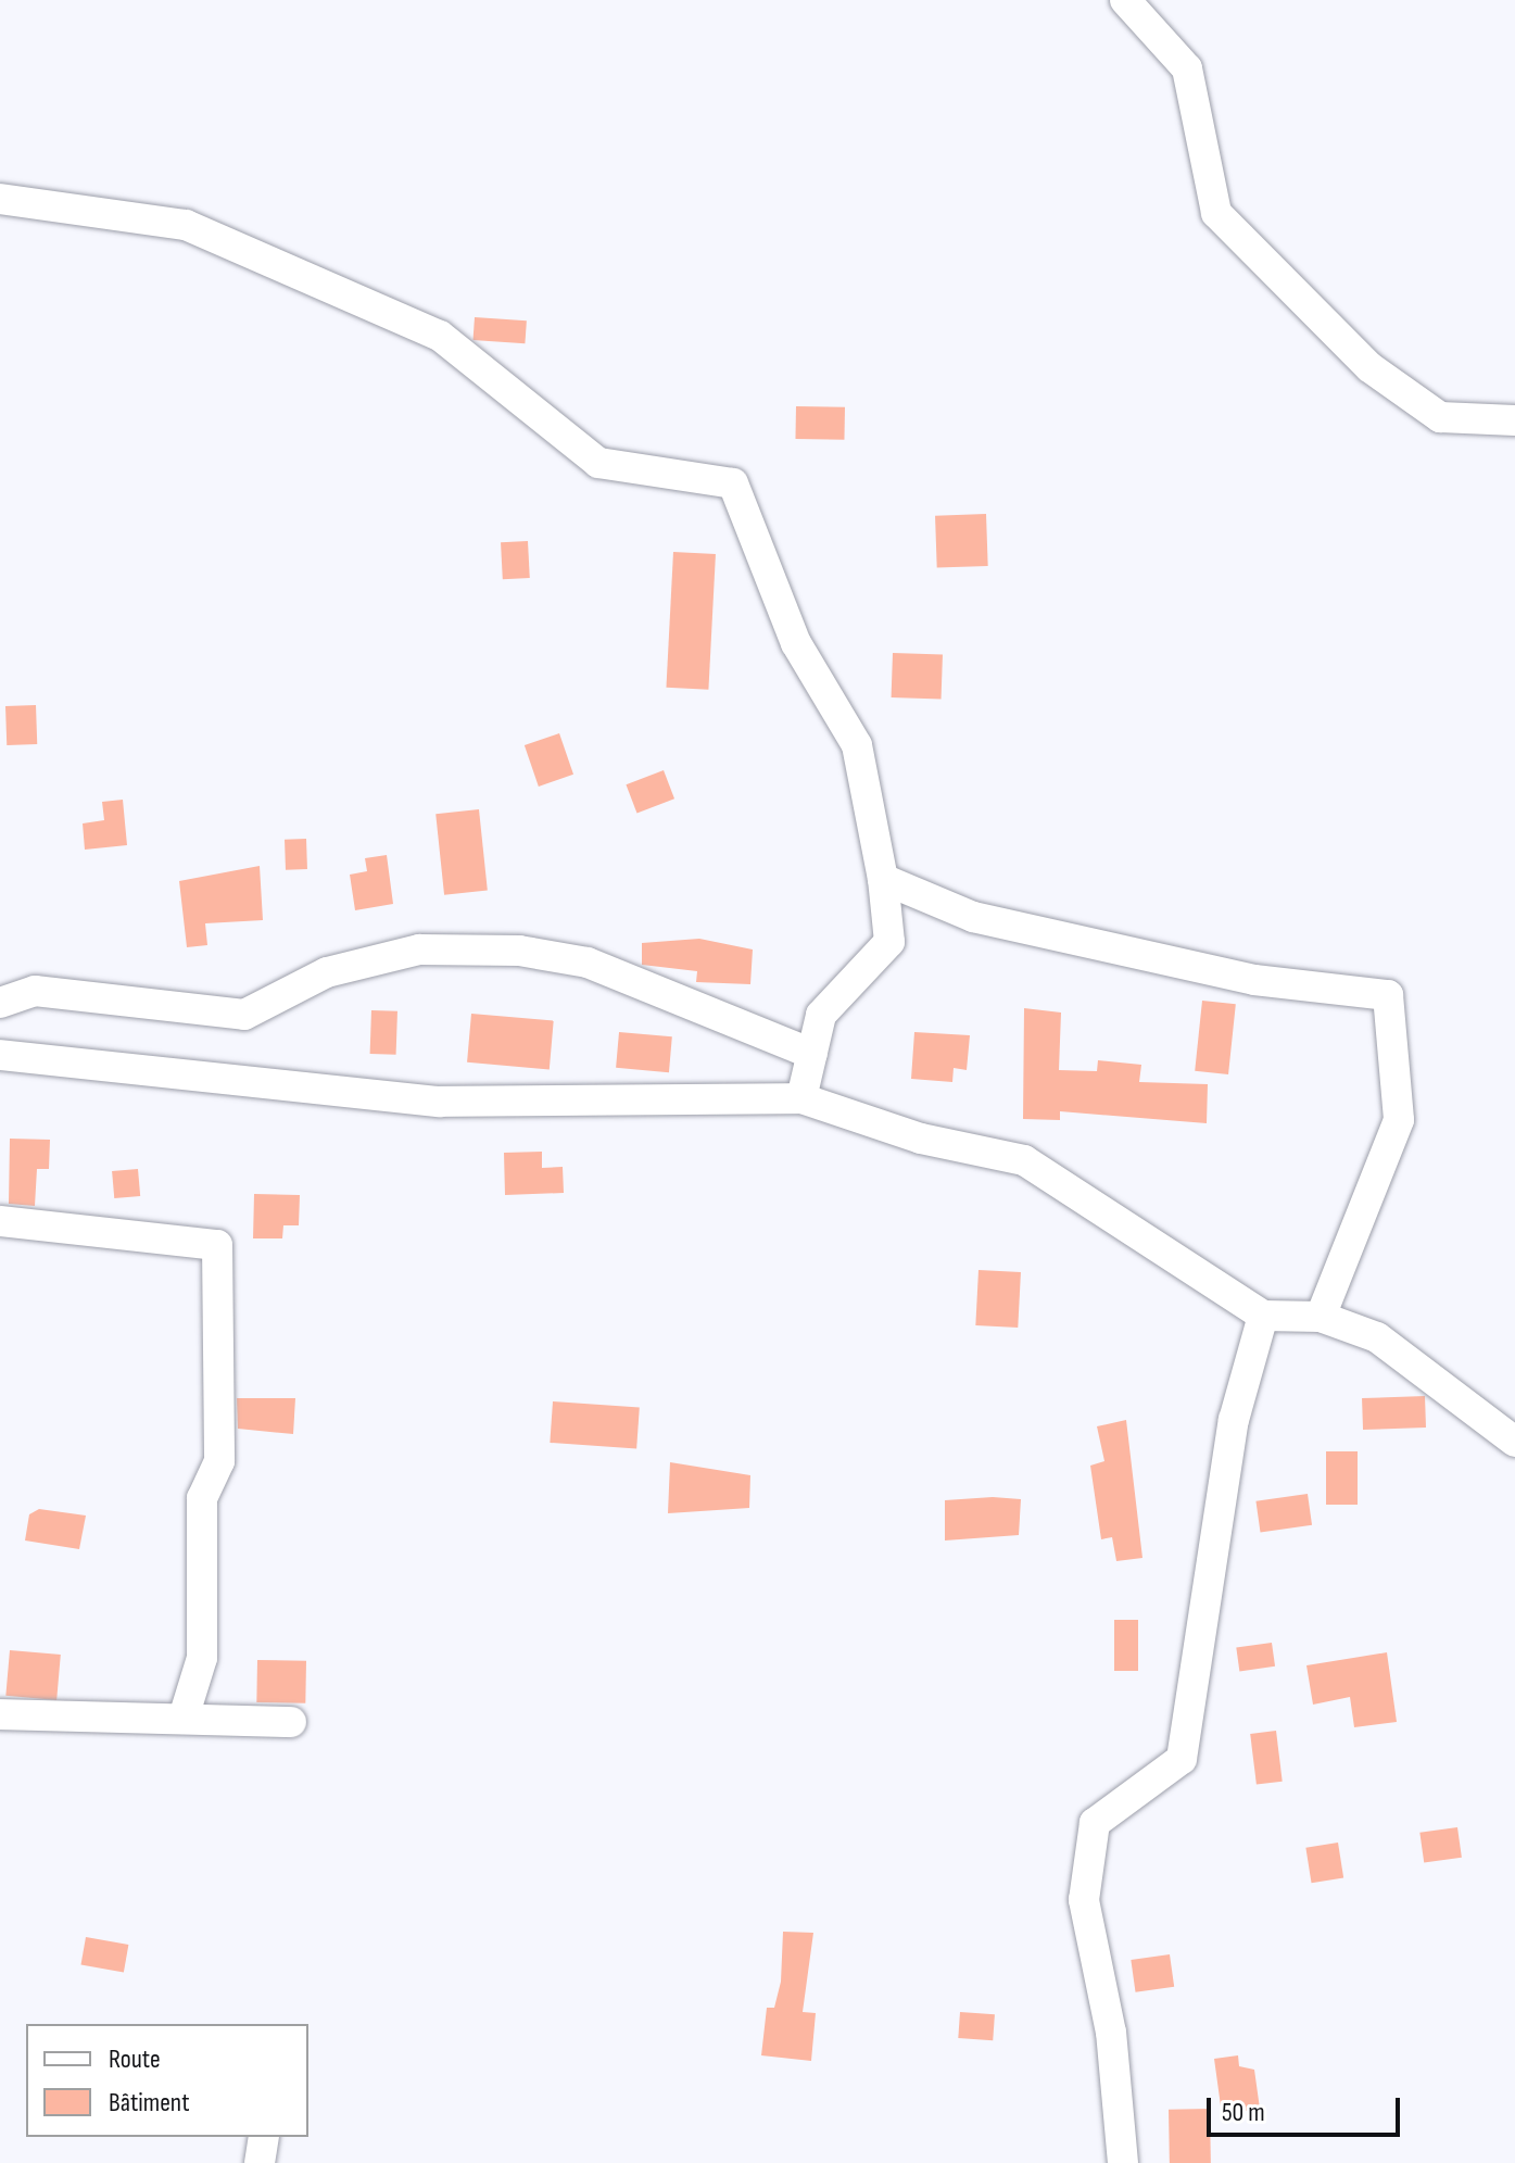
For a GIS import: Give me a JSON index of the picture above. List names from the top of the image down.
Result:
{
  "legend": ["Route", "Bâtiment"],
  "scale_bar": "50 m"
}
